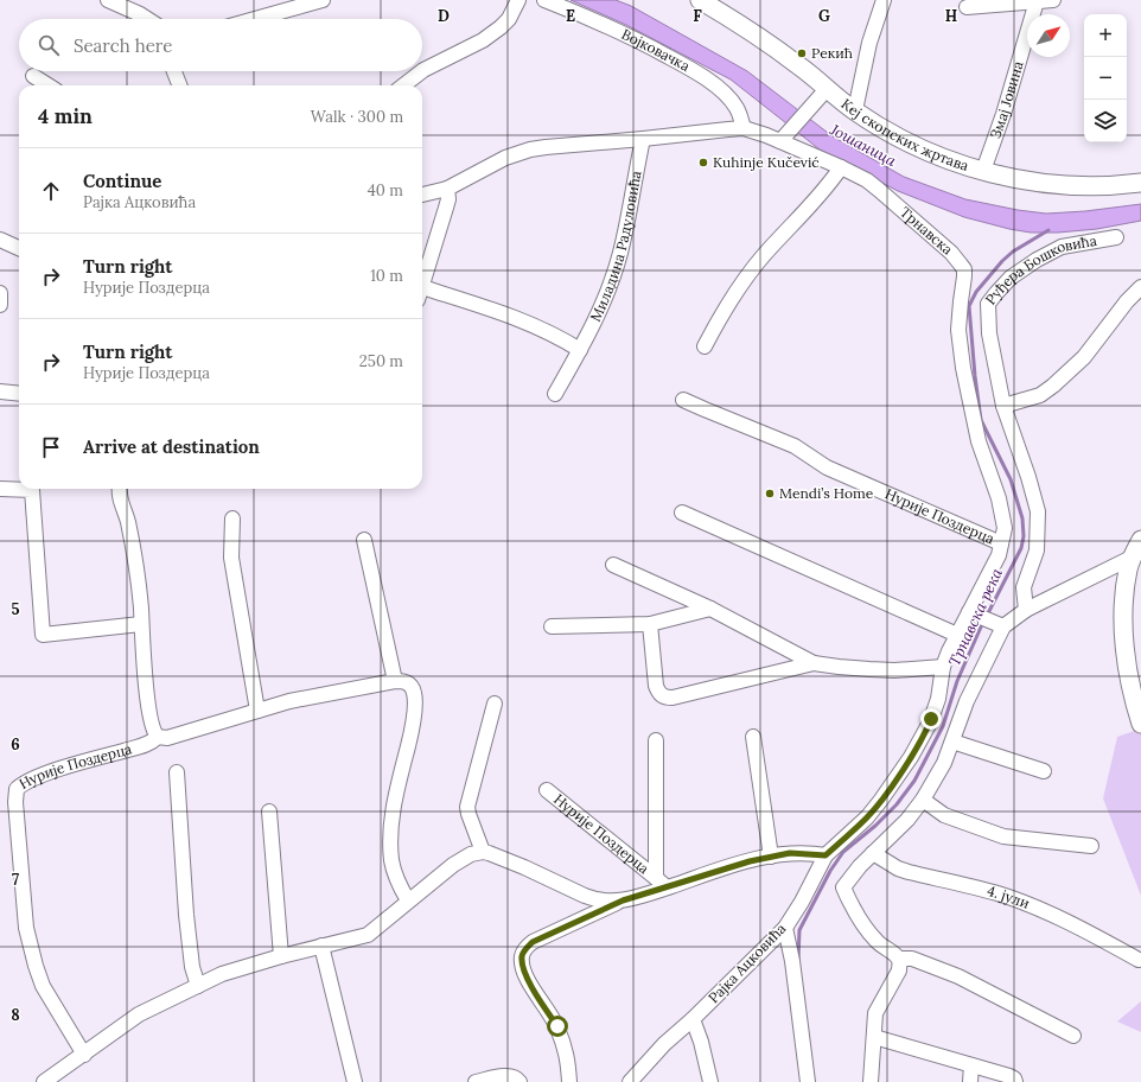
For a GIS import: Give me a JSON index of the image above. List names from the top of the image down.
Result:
{
  "streets": {
    "main road": ["Кеј скопских жртава"],
    "street": [
      "Војковачка",
      "Змај Јовина",
      "Трнавска",
      "Миладина Радуловића",
      "Руђера Бошковића",
      "Нурије Поздерца",
      "4. јули",
      "Рајка Ацковића"
    ]
  },
  "crossings": [
    ["Змај Јовина", "Кеј скопских жртава"],
    ["Трнавска", "Нурије Поздерца"],
    ["Нурије Поздерца", "Рајка Ацковића"]
  ],
  "water": ["Јошаница", "Трнавска река"],
  "places": ["Рекић", "Kuhinje Kučević", "Mendi’s Home"],
  "north": "top right",
  "page": {
    "map_buttons": ["+", "−"],
    "search": "Search here",
    "heading": ["4 min", "Walk · 300 m"],
    "list": [
      ["Continue", "Рајка Ацковића", "40 m"],
      ["Turn right", "Нурије Поздерца", "10 m"],
      ["Turn right", "Нурије Поздерца", "250 m"],
      "Arrive at destination"
    ]
  },
  "grid": {
    "columns": [
      "D",
      "E",
      "F",
      "G",
      "H"
    ],
    "rows": [
      "5",
      "6",
      "7",
      "8"
    ]
  }
}
